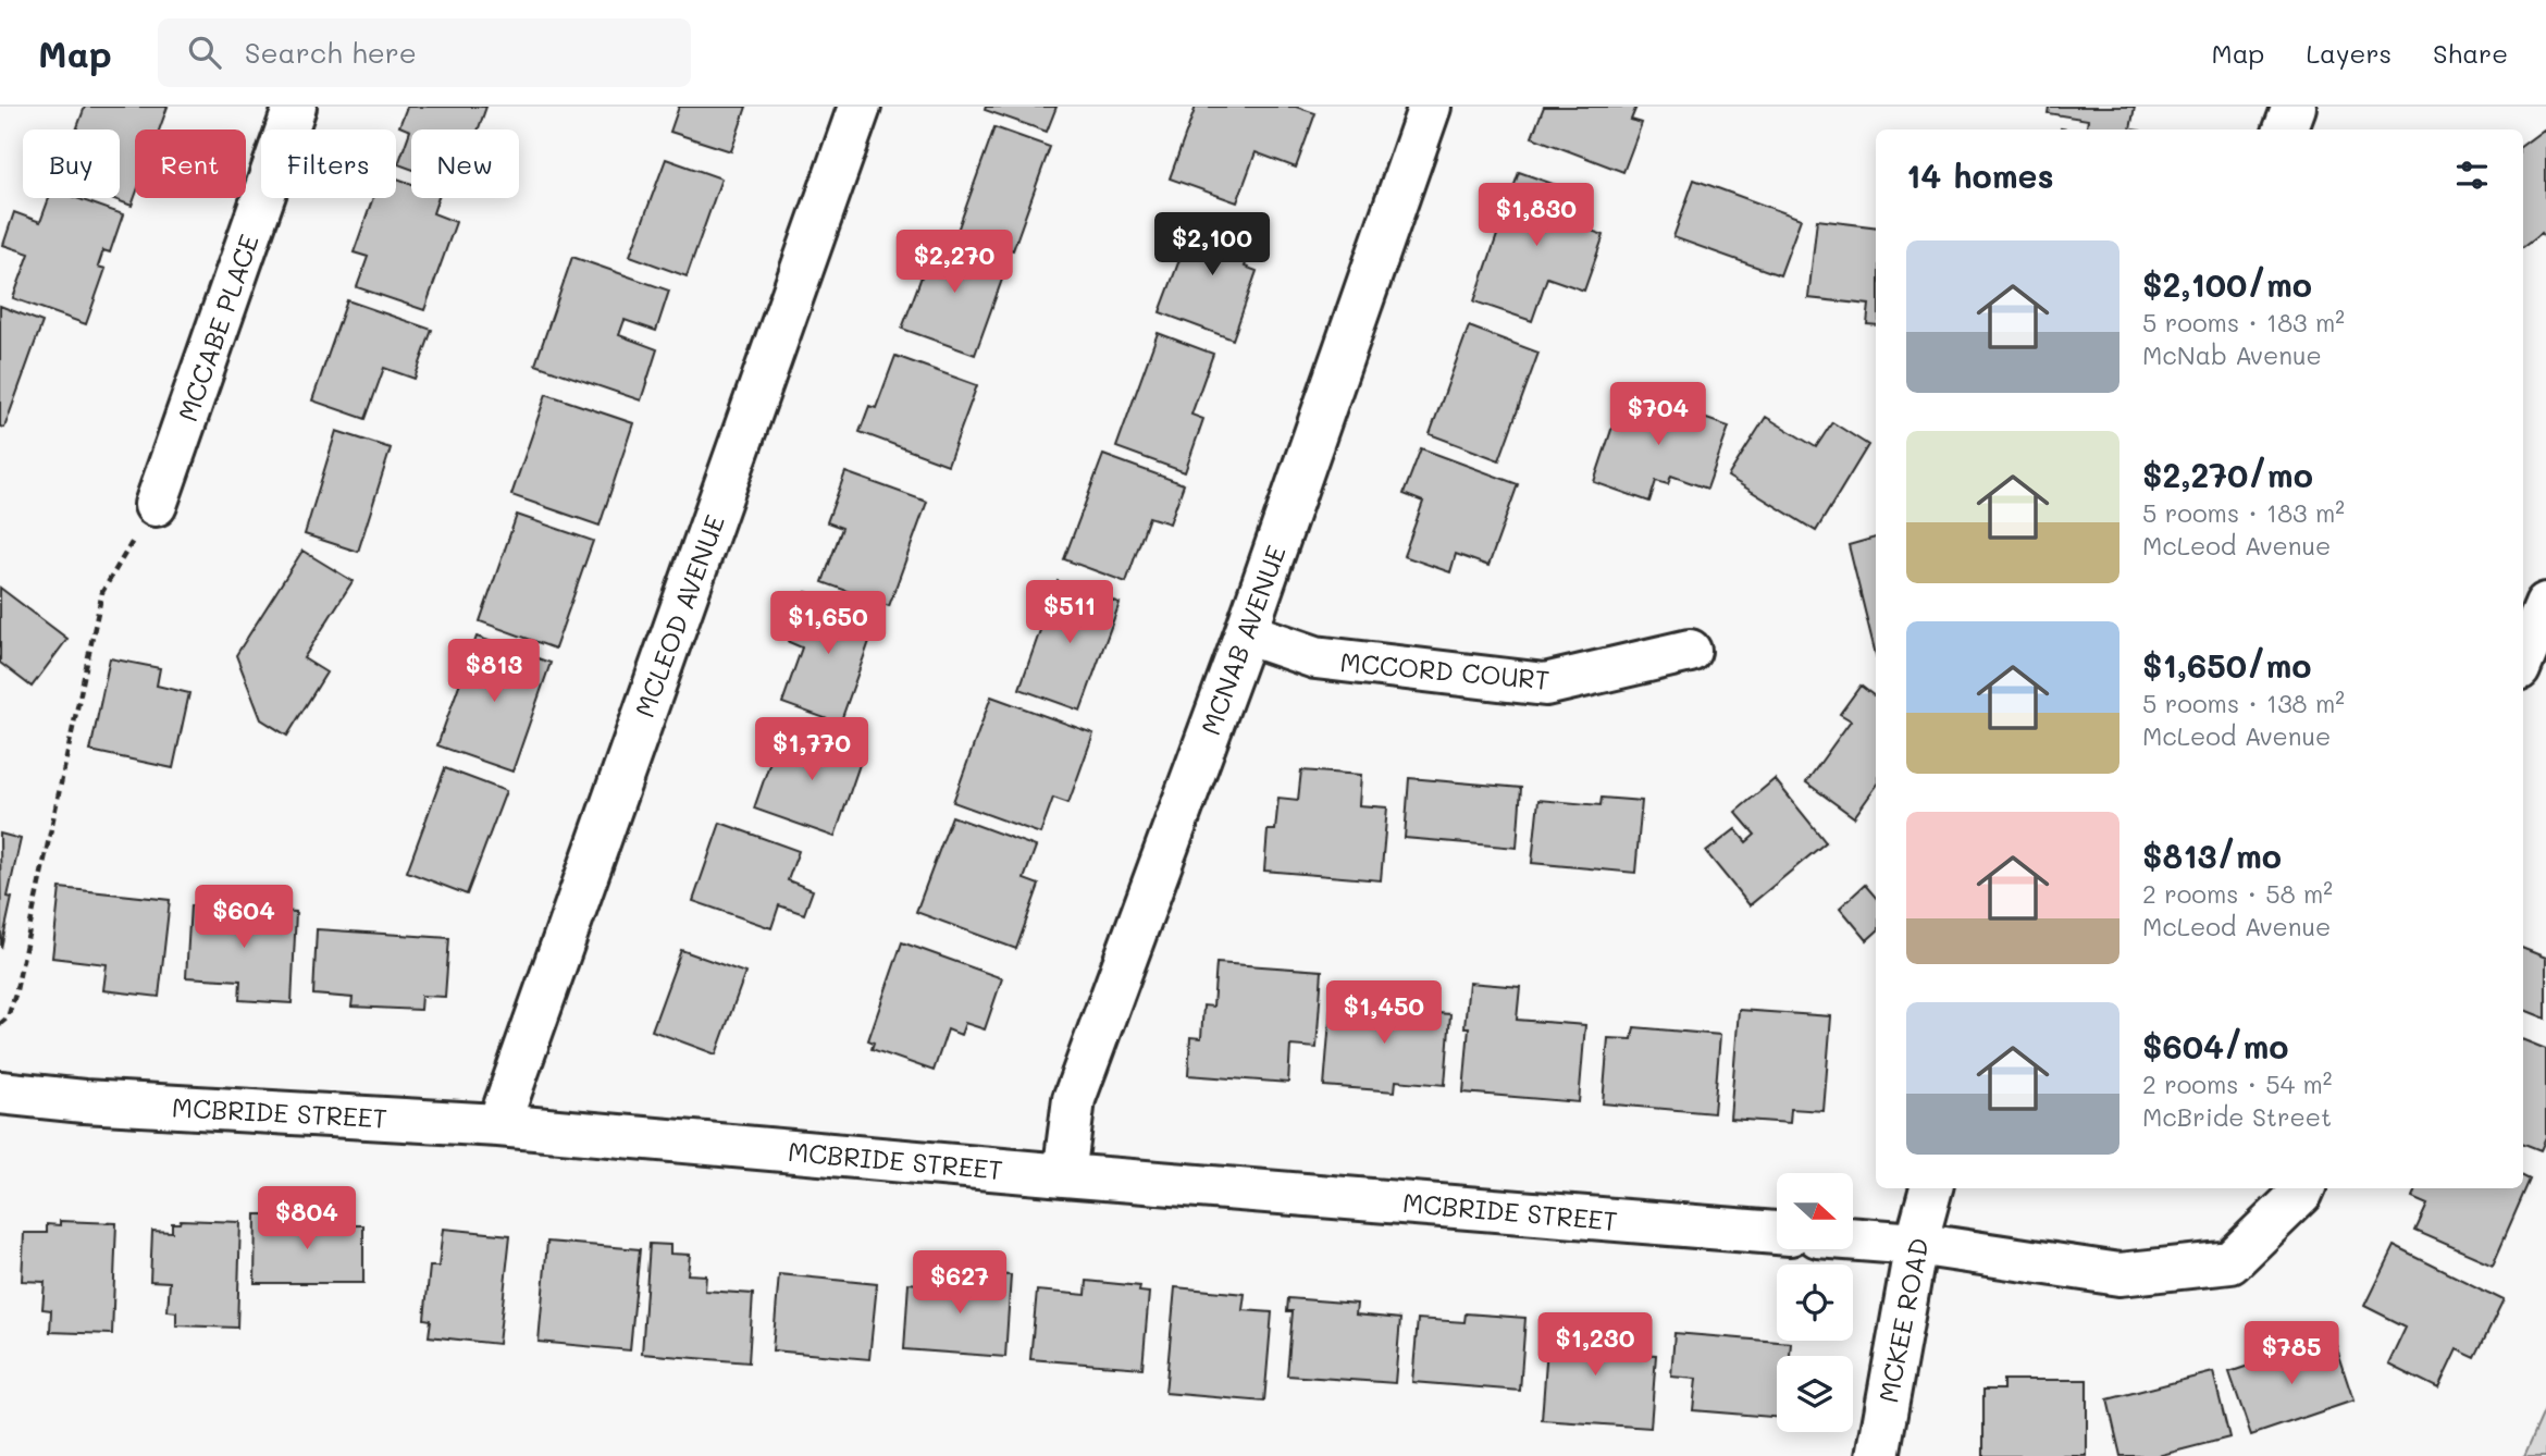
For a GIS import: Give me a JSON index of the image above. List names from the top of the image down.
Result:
{
  "streets": {
    "street": [
      "MCCABE PLACE",
      "MCLEOD AVENUE",
      "MCNAB AVENUE",
      "MCCORD COURT",
      "MCBRIDE STREET",
      "MCKEE ROAD"
    ]
  },
  "crossings": [
    ["MCLEOD AVENUE", "MCBRIDE STREET"],
    ["MCNAB AVENUE", "MCCORD COURT"],
    ["MCNAB AVENUE", "MCBRIDE STREET"]
  ],
  "north": "right",
  "page": {
    "header": "Map",
    "search": "Search here",
    "nav": ["Map", "Layers", "Share"],
    "chip": [
      "Buy",
      "Rent",
      "Filters",
      "New"
    ],
    "heading": "14 homes",
    "price": [
      "$1,830",
      "$2,100",
      "$2,270",
      "$704",
      "$511",
      "$1,650",
      "$813",
      "$1,770",
      "$604",
      "$1,450",
      "$804",
      "$627",
      "$1,230",
      "$785"
    ],
    "list": [
      {
        "name": "$2,100/mo",
        "note": "5 rooms · 183 m² · McNab Avenue"
      },
      {
        "name": "$2,270/mo",
        "note": "5 rooms · 183 m² · McLeod Avenue"
      },
      {
        "name": "$1,650/mo",
        "note": "5 rooms · 138 m² · McLeod Avenue"
      },
      {
        "name": "$813/mo",
        "note": "2 rooms · 58 m² · McLeod Avenue"
      },
      {
        "name": "$604/mo",
        "note": "2 rooms · 54 m² · McBride Street"
      }
    ]
  }
}
